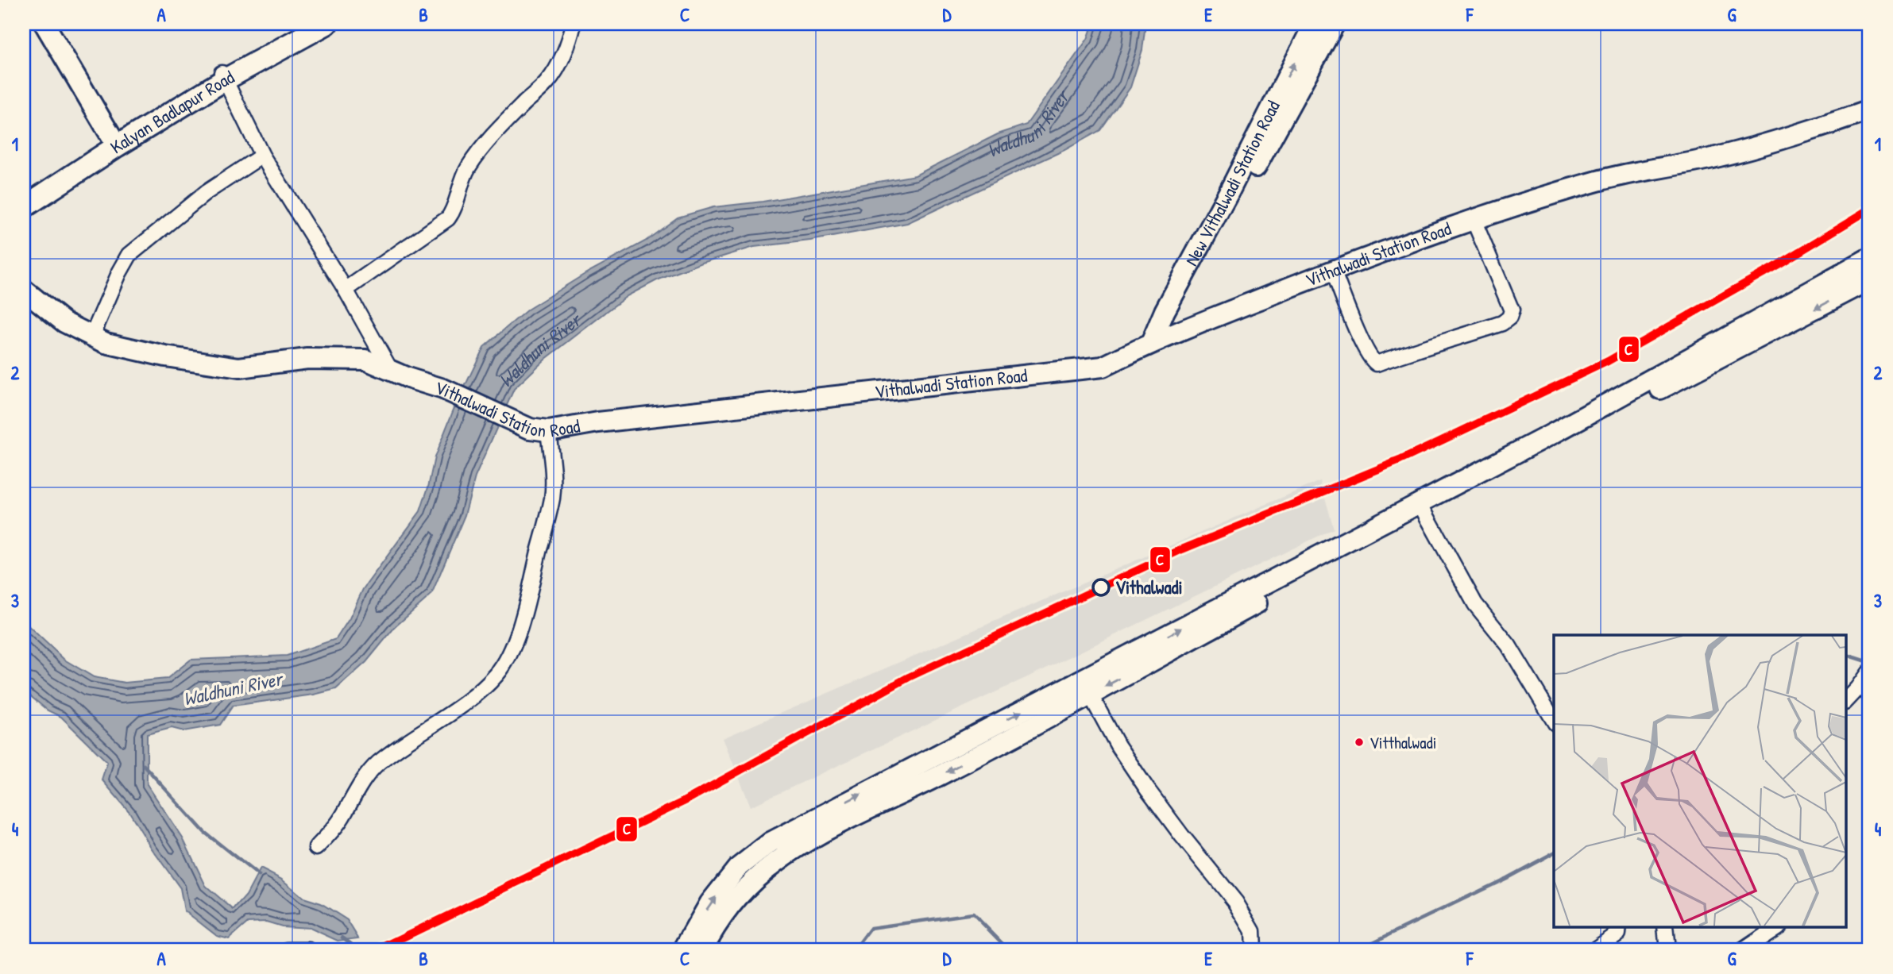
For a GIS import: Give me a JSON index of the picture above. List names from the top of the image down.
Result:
{
  "streets": {
    "main road": ["Kalyan Badlapur Road"],
    "street": ["New Vithalwadi Station Road", "Vithalwadi Station Road"]
  },
  "crossings": [
    ["New Vithalwadi Station Road", "Vithalwadi Station Road"]
  ],
  "water": ["Waldhuni River"],
  "places": ["Vithalwadi", "Vitthalwadi"],
  "lines": ["transit line C"],
  "grid": {
    "columns": [
      "A",
      "B",
      "C",
      "D",
      "E",
      "F",
      "G"
    ],
    "rows": [
      "1",
      "2",
      "3",
      "4"
    ]
  }
}
